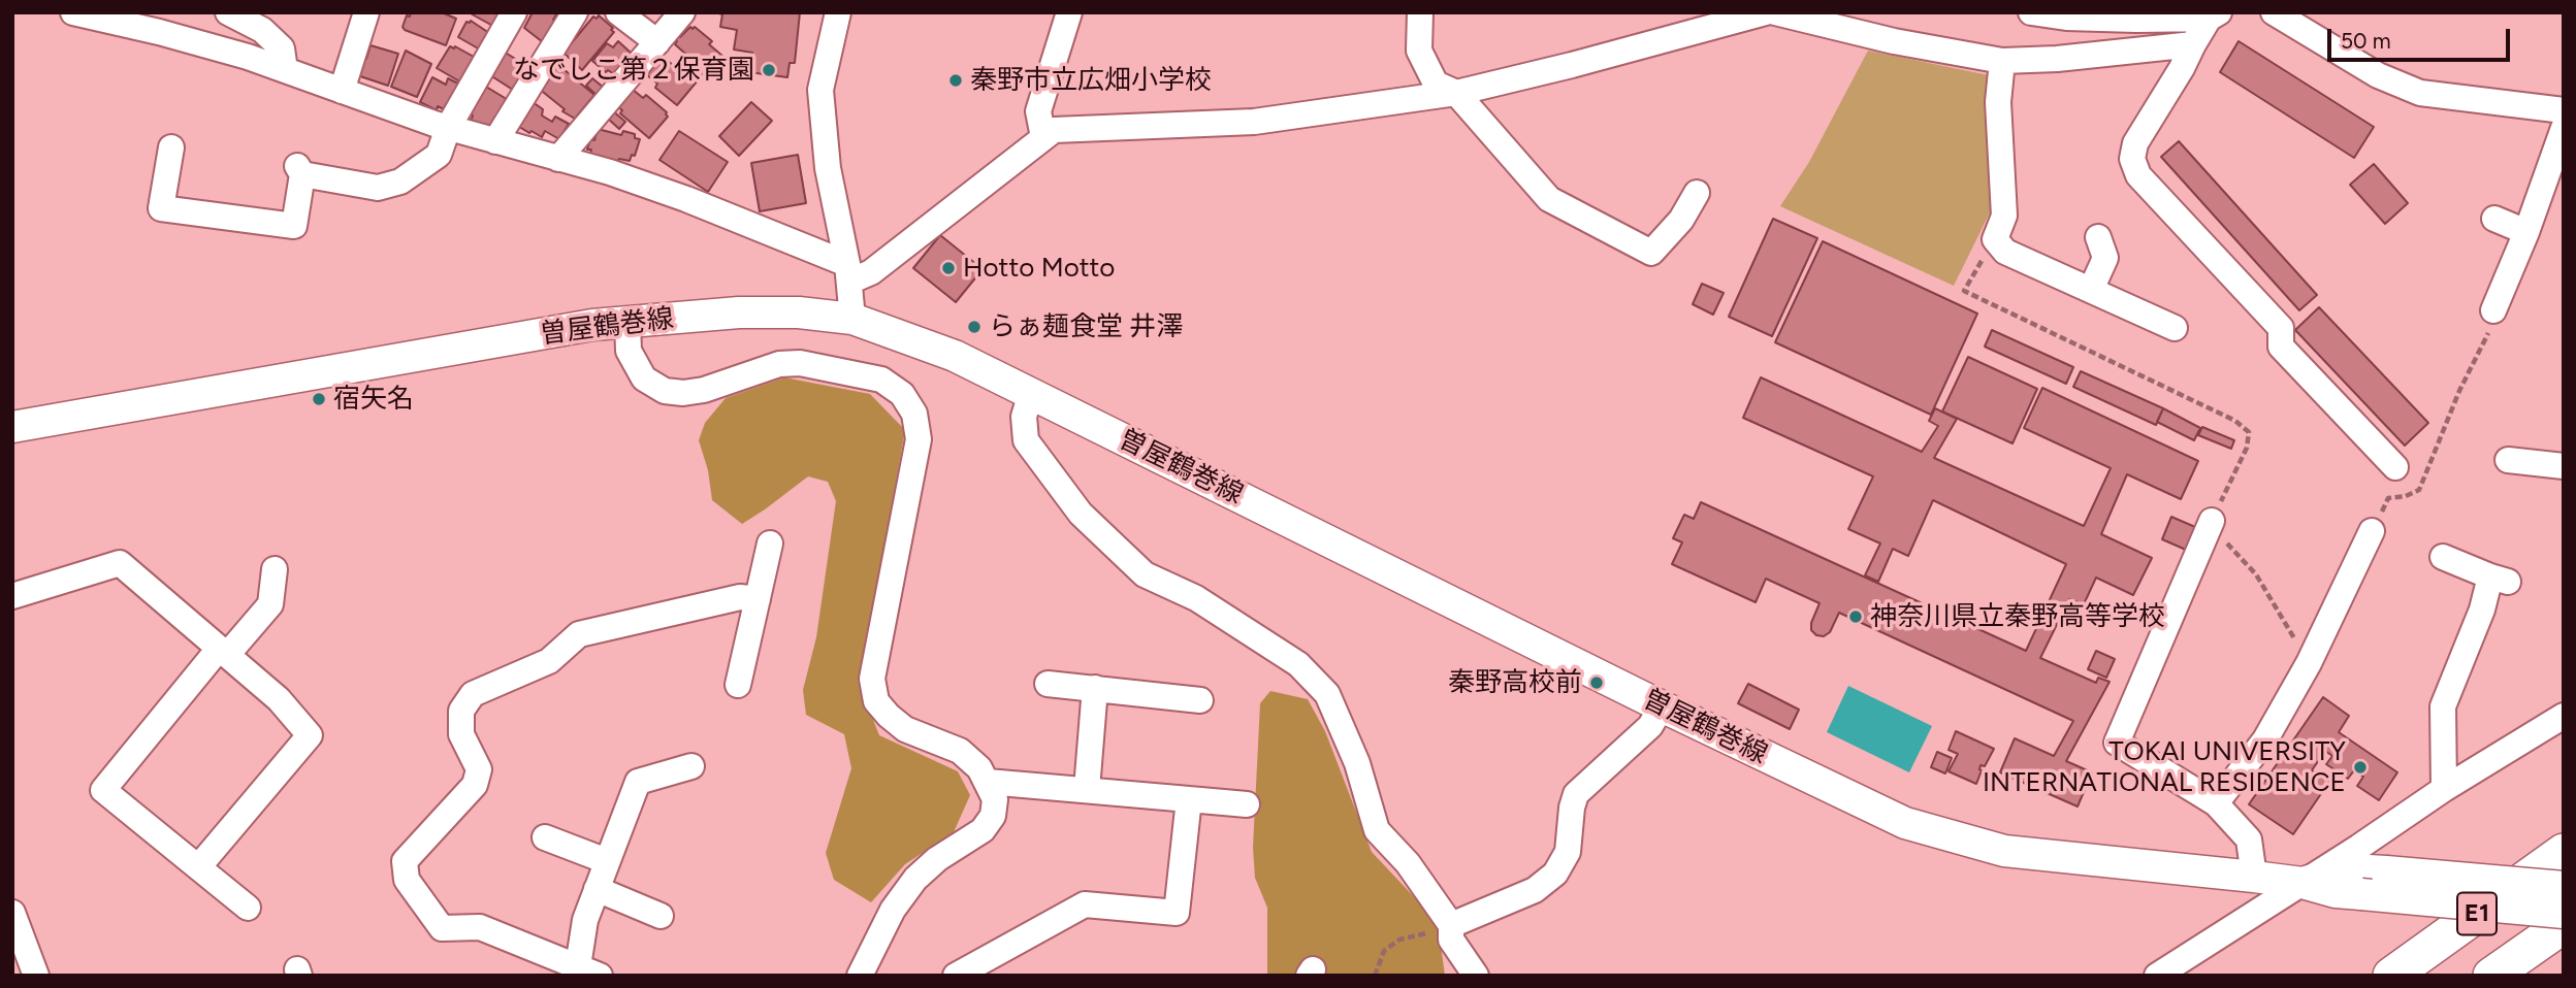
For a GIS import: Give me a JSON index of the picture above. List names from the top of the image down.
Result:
{
  "streets": {
    "highway": ["E1"],
    "main road": ["曽屋鶴巻線"]
  },
  "places": [
    "なでしこ第２保育園",
    "秦野市立広畑小学校",
    "Hotto Motto",
    "らぁ麺食堂 井澤",
    "宿矢名",
    "神奈川県立秦野高等学校",
    "秦野高校前",
    "TOKAI UNIVERSITY INTERNATIONAL RESIDENCE"
  ],
  "scale_bar": "50 m"
}
